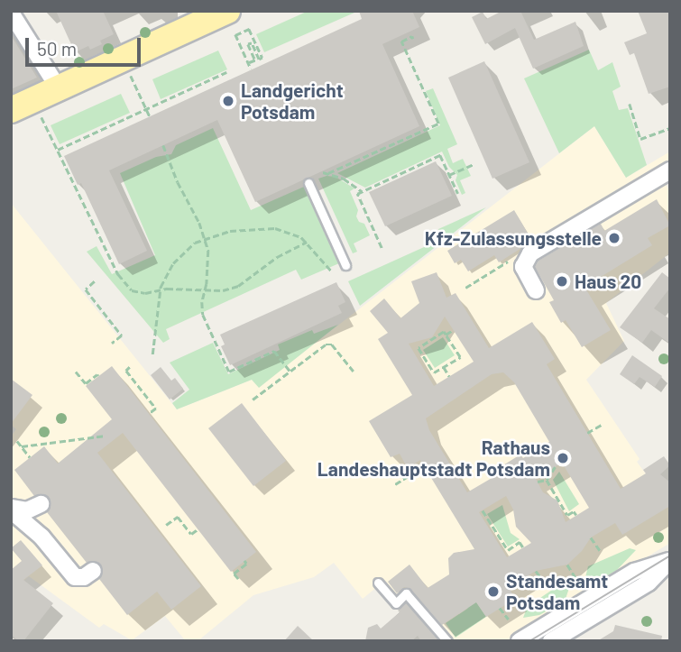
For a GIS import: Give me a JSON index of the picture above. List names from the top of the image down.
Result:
{
  "places": [
    "Landgericht Potsdam",
    "Kfz-Zulassungsstelle",
    "Haus 20",
    "Rathaus Landeshauptstadt Potsdam",
    "Standesamt Potsdam"
  ],
  "scale_bar": "50 m"
}
